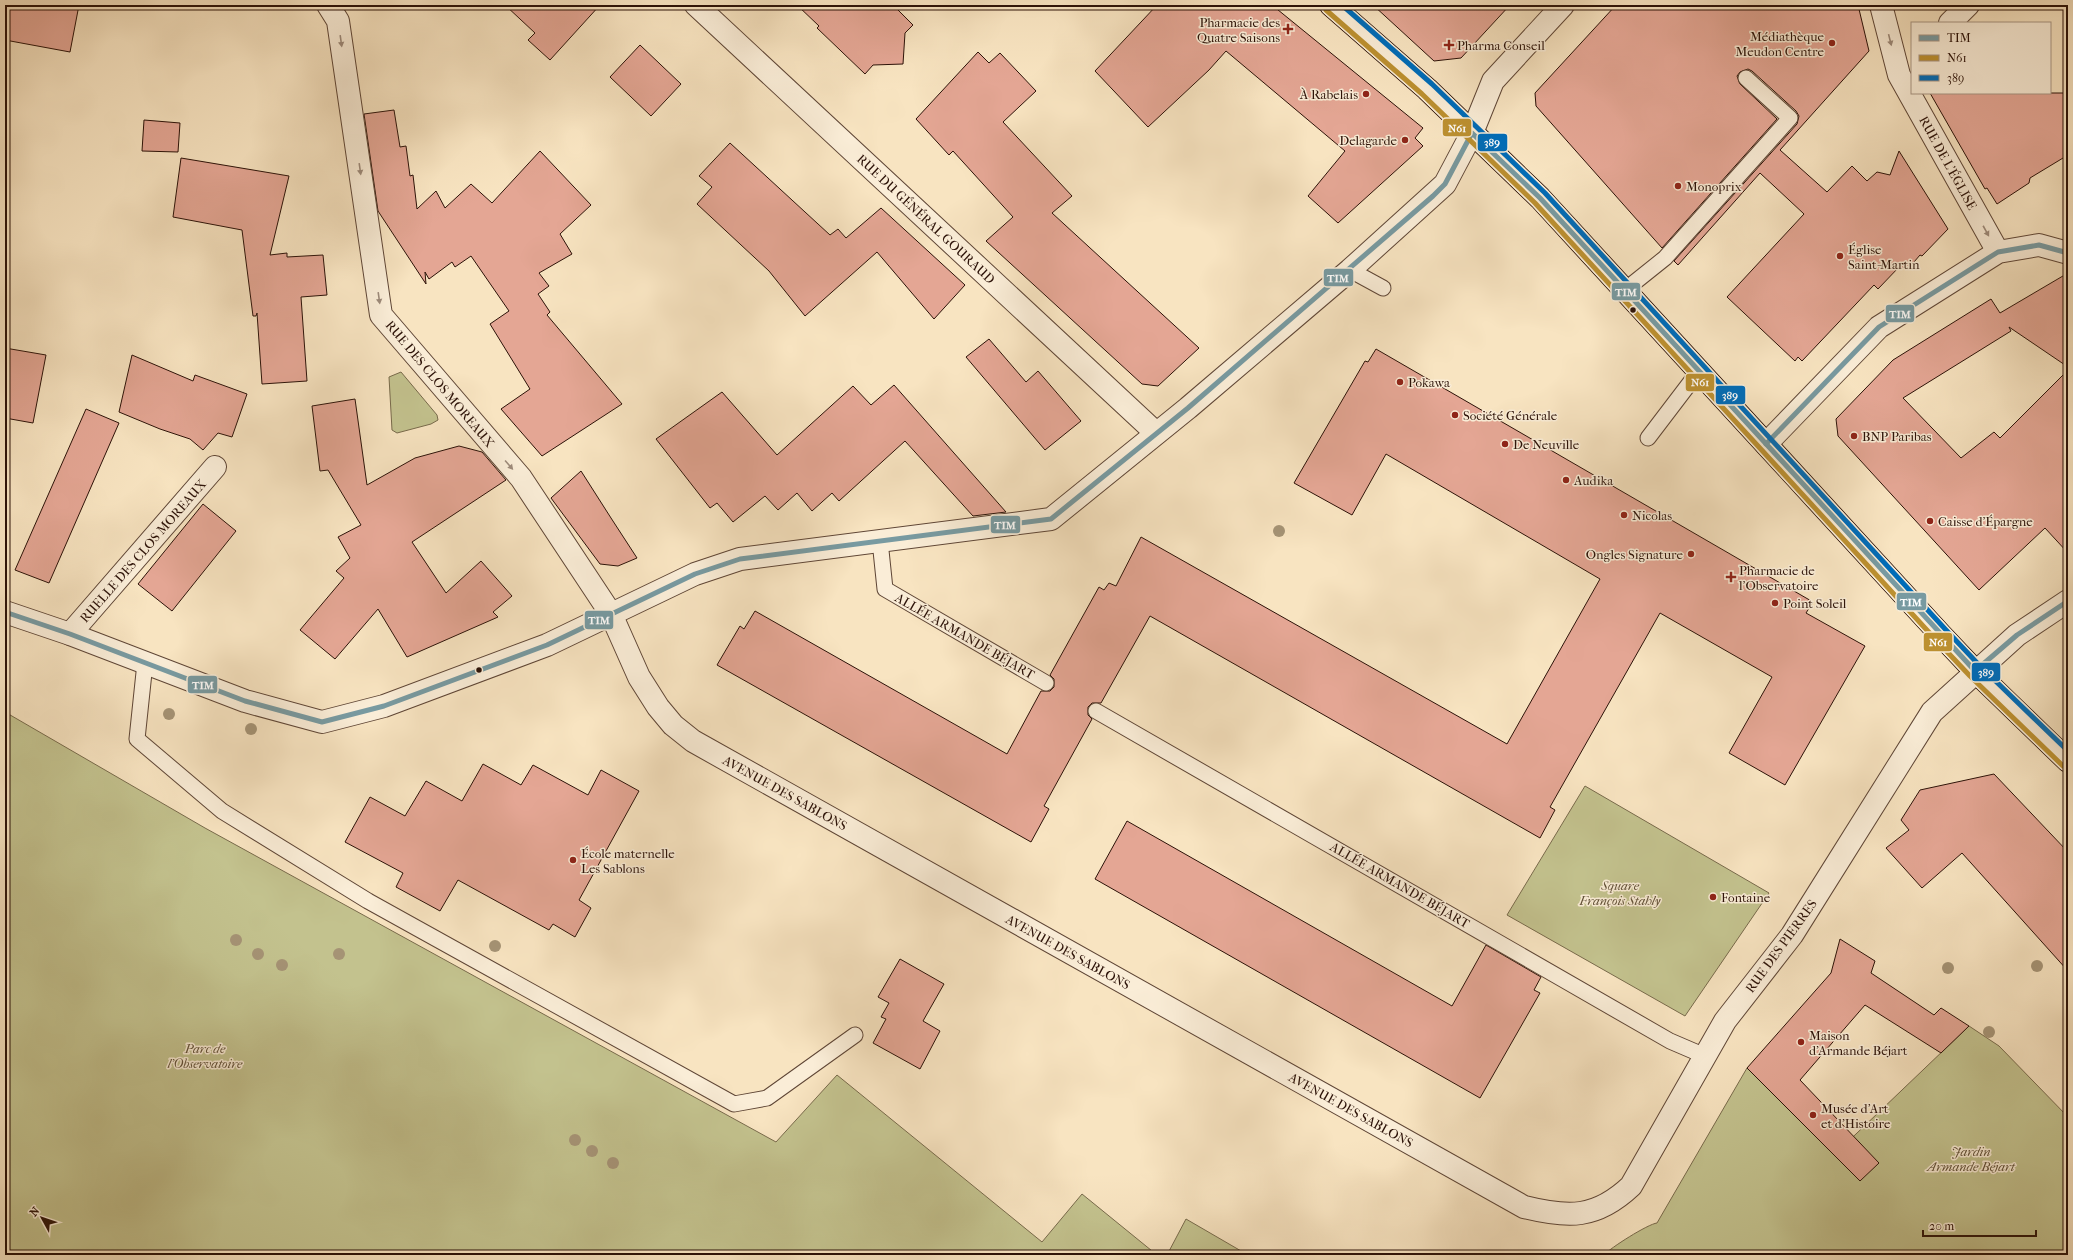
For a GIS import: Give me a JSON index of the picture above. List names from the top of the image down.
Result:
{
  "streets": {
    "street": [
      "RUE DE L'ÉGLISE",
      "RUE DU GÉNÉRAL GOURAUD",
      "RUE DES CLOS MOREAUX",
      "RUELLE DES CLOS MOREAUX",
      "AVENUE DES SABLONS",
      "RUE DES PIERRES"
    ],
    "lane": ["ALLÉE ARMANDE BÉJART"]
  },
  "crossings": [
    ["RUE DES CLOS MOREAUX", "AVENUE DES SABLONS"],
    ["ALLÉE ARMANDE BÉJART", "RUE DES PIERRES"],
    ["AVENUE DES SABLONS", "RUE DES PIERRES"]
  ],
  "one_way": ["RUE DE L'ÉGLISE", "RUE DES CLOS MOREAUX"],
  "parks": ["Square François Stahly", "Parc de l'Observatoire", "Jardin Armande Béjart"],
  "places": {
    "health": ["Pharmacie des Quatre Saisons", "Pharma Conseil", "Pharmacie de l'Observatoire"],
    "other": [
      "Médiathèque Meudon Centre",
      "À Rabelais",
      "Delagarde",
      "Monoprix",
      "Église Saint-Martin",
      "Pokawa",
      "Société Générale",
      "BNP Paribas",
      "De Neuville",
      "Audika",
      "Nicolas",
      "Caisse d'Épargne",
      "Ongles Signature",
      "Point Soleil",
      "École maternelle Les Sablons",
      "Fontaine",
      "Maison d'Armande Béjart",
      "Musée d'Art et d'Histoire"
    ]
  },
  "lines": ["transit line 389", "transit line N61", "transit line TIM"],
  "legend": ["TIM", "N61", "389"],
  "scale_bar": "20 m",
  "north": "top left"
}
